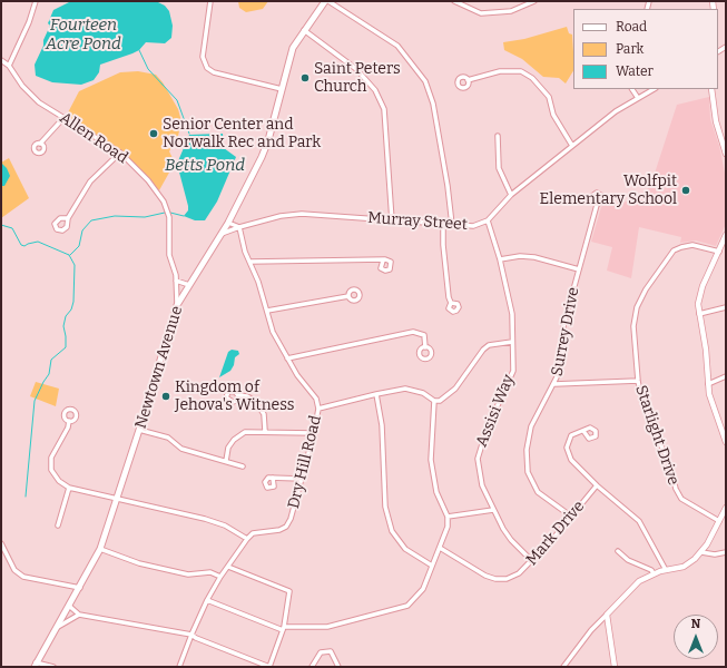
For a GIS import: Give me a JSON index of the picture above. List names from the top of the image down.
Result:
{
  "streets": {
    "main road": ["Newtown Avenue"],
    "street": [
      "Allen Road",
      "Murray Street",
      "Surrey Drive",
      "Assisi Way",
      "Starlight Drive",
      "Dry Hill Road",
      "Mark Drive"
    ]
  },
  "crossings": [
    ["Allen Road", "Newtown Avenue"],
    ["Murray Street", "Newtown Avenue"],
    ["Murray Street", "Assisi Way"],
    ["Murray Street", "Dry Hill Road"],
    ["Surrey Drive", "Mark Drive"],
    ["Assisi Way", "Mark Drive"]
  ],
  "water": ["Fourteen Acre Pond", "Betts Pond"],
  "places": [
    "Saint Peters Church",
    "Senior Center and Norwalk Rec and Park",
    "Wolfpit Elementary School",
    "Kingdom of Jehova's Witness"
  ],
  "legend": ["Road", "Park", "Water"],
  "north": "top"
}
